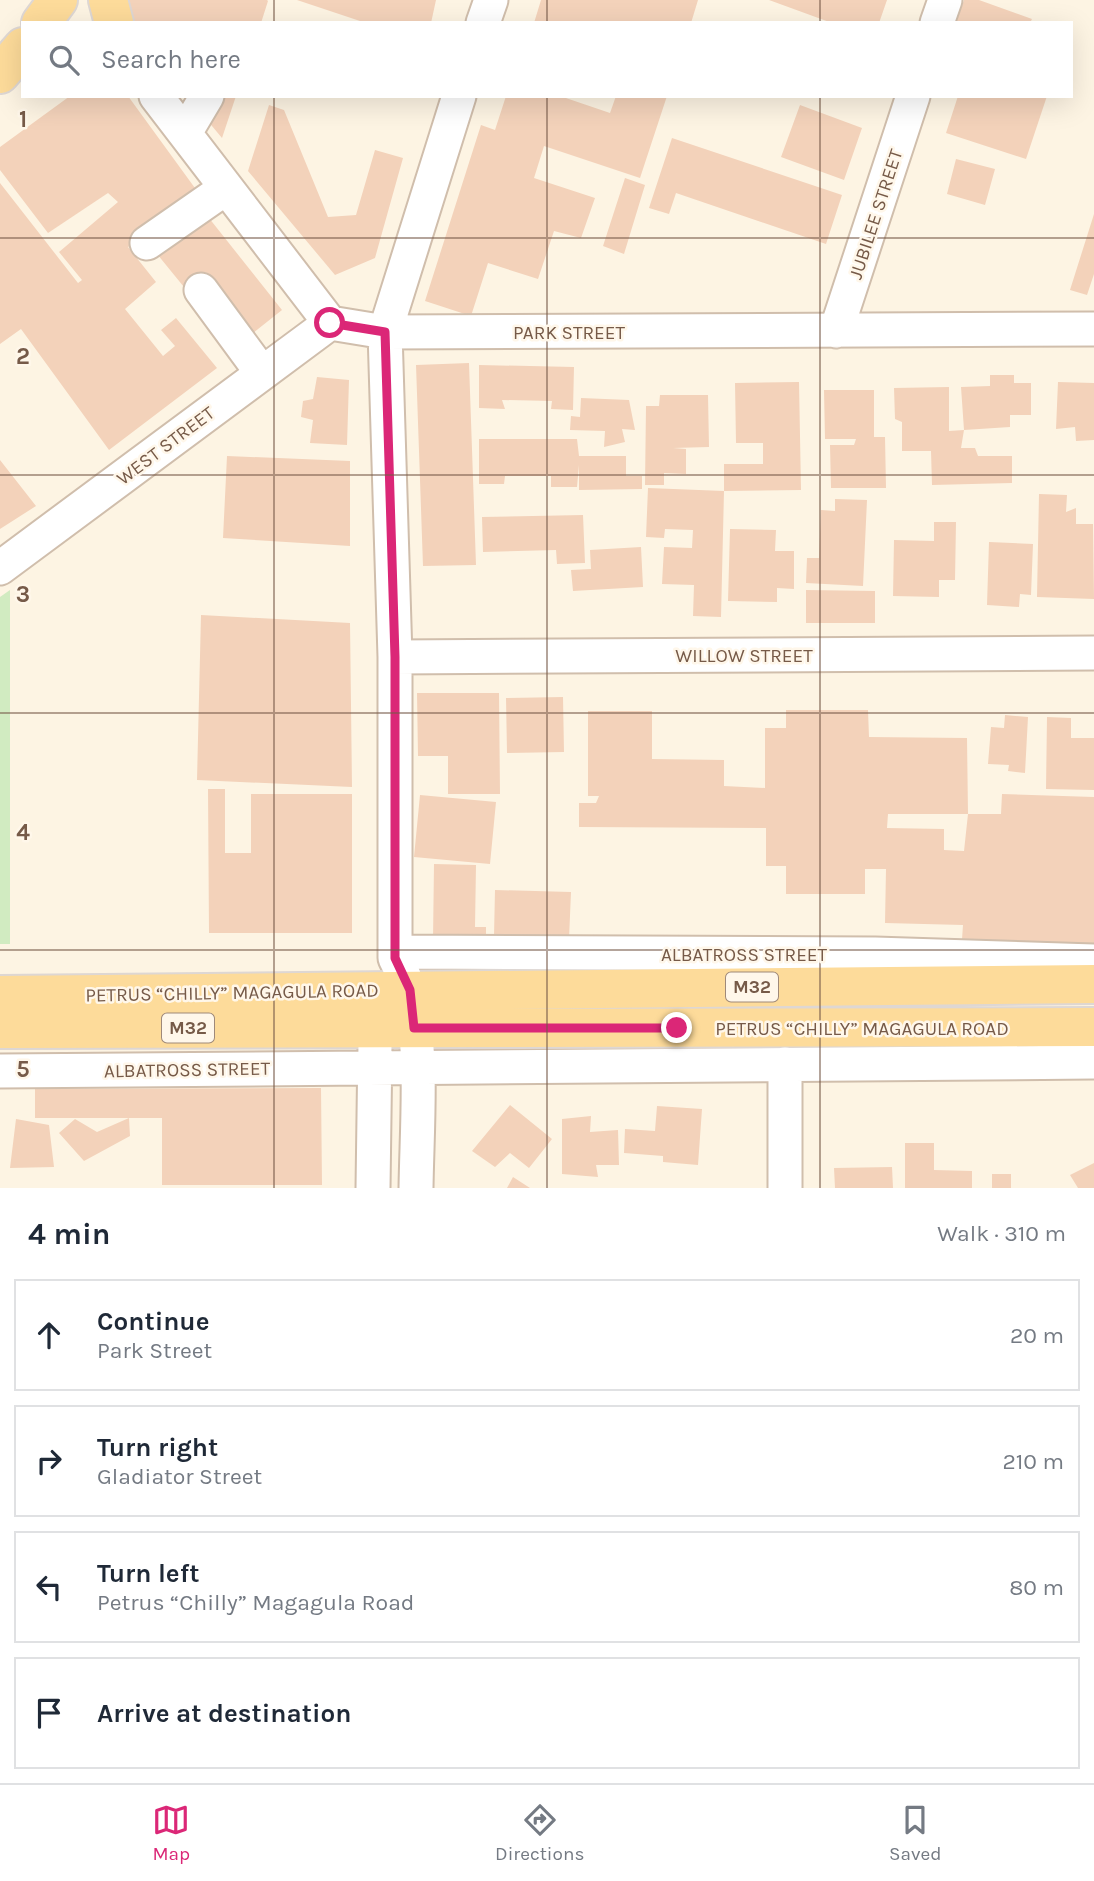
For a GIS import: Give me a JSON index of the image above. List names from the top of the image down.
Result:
{
  "streets": {
    "main road": ["M32", "PETRUS “CHILLY” MAGAGULA ROAD"],
    "street": [
      "JUBILEE STREET",
      "PARK STREET",
      "WEST STREET",
      "WILLOW STREET",
      "ALBATROSS STREET"
    ]
  },
  "crossings": [
    ["JUBILEE STREET", "PARK STREET"],
    ["PARK STREET", "WEST STREET"],
    ["ALBATROSS STREET", "PETRUS “CHILLY” MAGAGULA ROAD"]
  ],
  "page": {
    "search": "Search here",
    "heading": ["4 min", "Walk · 310 m"],
    "list": [
      ["Continue", "Park Street", "20 m"],
      ["Turn right", "Gladiator Street", "210 m"],
      ["Turn left", "Petrus “Chilly” Magagula Road", "80 m"],
      "Arrive at destination"
    ],
    "nav": ["Map", "Directions", "Saved"]
  },
  "grid": {
    "rows": [
      "1",
      "2",
      "3",
      "4",
      "5"
    ]
  }
}
